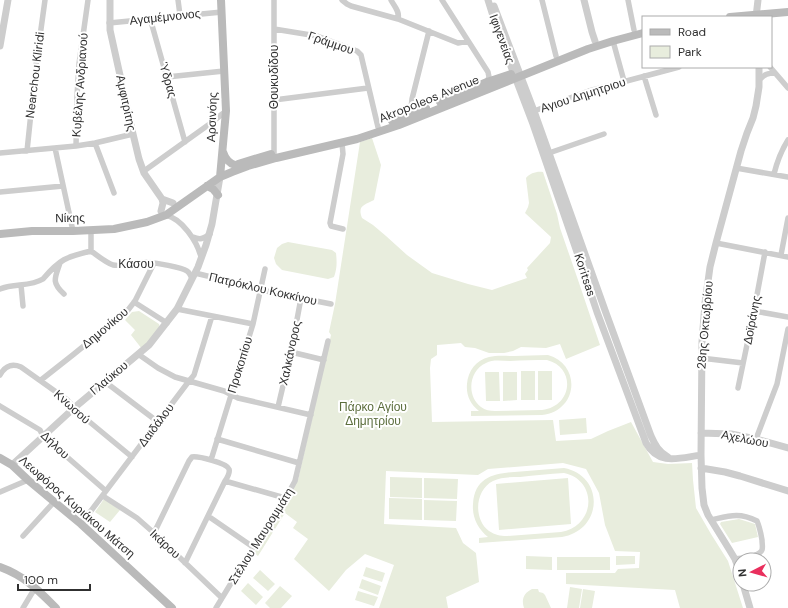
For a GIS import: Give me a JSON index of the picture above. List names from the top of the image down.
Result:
{
  "streets": {
    "main road": [
      "Akropoleos Avenue",
      "Αρσινόης",
      "Νίκης",
      "Λεωφόρος Κυριάκου Μάτση"
    ],
    "street": [
      "Αγαμέμνονος",
      "Ιφιγενείας",
      "Γράμμου",
      "Nearchou Kliridi",
      "Θουκυδίδου",
      "Ύδρας",
      "Κυβέλης Ανδριανού",
      "Αγιου Δημητριου",
      "Αμφιτρίτης",
      "Κάσου",
      "Koritsas",
      "Πατρόκλου Κοκκίνου",
      "Δοϊράνης",
      "28ης Οκτωβρίου",
      "Δημονίκου",
      "Χαλκάνορος",
      "Προκοπίου",
      "Γλαύκου",
      "Κνωσού",
      "Δαιδάλου",
      "Αχελώου",
      "Δήλου",
      "Στέλιου Μαυρομμάτη",
      "Ικάρου"
    ]
  },
  "crossings": [
    ["Αγαμέμνονος", "Ύδρας"],
    ["Αγαμέμνονος", "Αμφιτρίτης"],
    ["Αγαμέμνονος", "Αρσινόης"],
    ["Ιφιγενείας", "Akropoleos Avenue"],
    ["Ιφιγενείας", "Koritsas"],
    ["Γράμμου", "Θουκυδίδου"],
    ["Γράμμου", "Akropoleos Avenue"],
    ["Θουκυδίδου", "Akropoleos Avenue"],
    ["Αγιου Δημητριου", "Koritsas"],
    ["Akropoleos Avenue", "Αρσινόης"],
    ["Akropoleos Avenue", "Νίκης"],
    ["Akropoleos Avenue", "Koritsas"],
    ["Αρσινόης", "Νίκης"],
    ["Κάσου", "Πατρόκλου Κοκκίνου"],
    ["Κάσου", "Δημονίκου"],
    ["Κάσου", "Γλαύκου"],
    ["Koritsas", "28ης Οκτωβρίου"],
    ["Πατρόκλου Κοκκίνου", "Χαλκάνορος"],
    ["Πατρόκλου Κοκκίνου", "Προκοπίου"],
    ["Πατρόκλου Κοκκίνου", "Γλαύκου"],
    ["28ης Οκτωβρίου", "Αχελώου"],
    ["Δημονίκου", "Κνωσού"],
    ["Γλαύκου", "Κνωσού"],
    ["Γλαύκου", "Δήλου"],
    ["Γλαύκου", "Λεωφόρος Κυριάκου Μάτση"],
    ["Κνωσού", "Δαιδάλου"],
    ["Δαιδάλου", "Δήλου"],
    ["Δαιδάλου", "Λεωφόρος Κυριάκου Μάτση"],
    ["Δαιδάλου", "Ικάρου"],
    ["Δήλου", "Ικάρου"],
    ["Στέλιου Μαυρομμάτη", "Ικάρου"]
  ],
  "parks": ["Πάρκο Αγίου Δημητρίου"],
  "legend": ["Road", "Park"],
  "scale_bar": "100 m",
  "north": "left"
}
